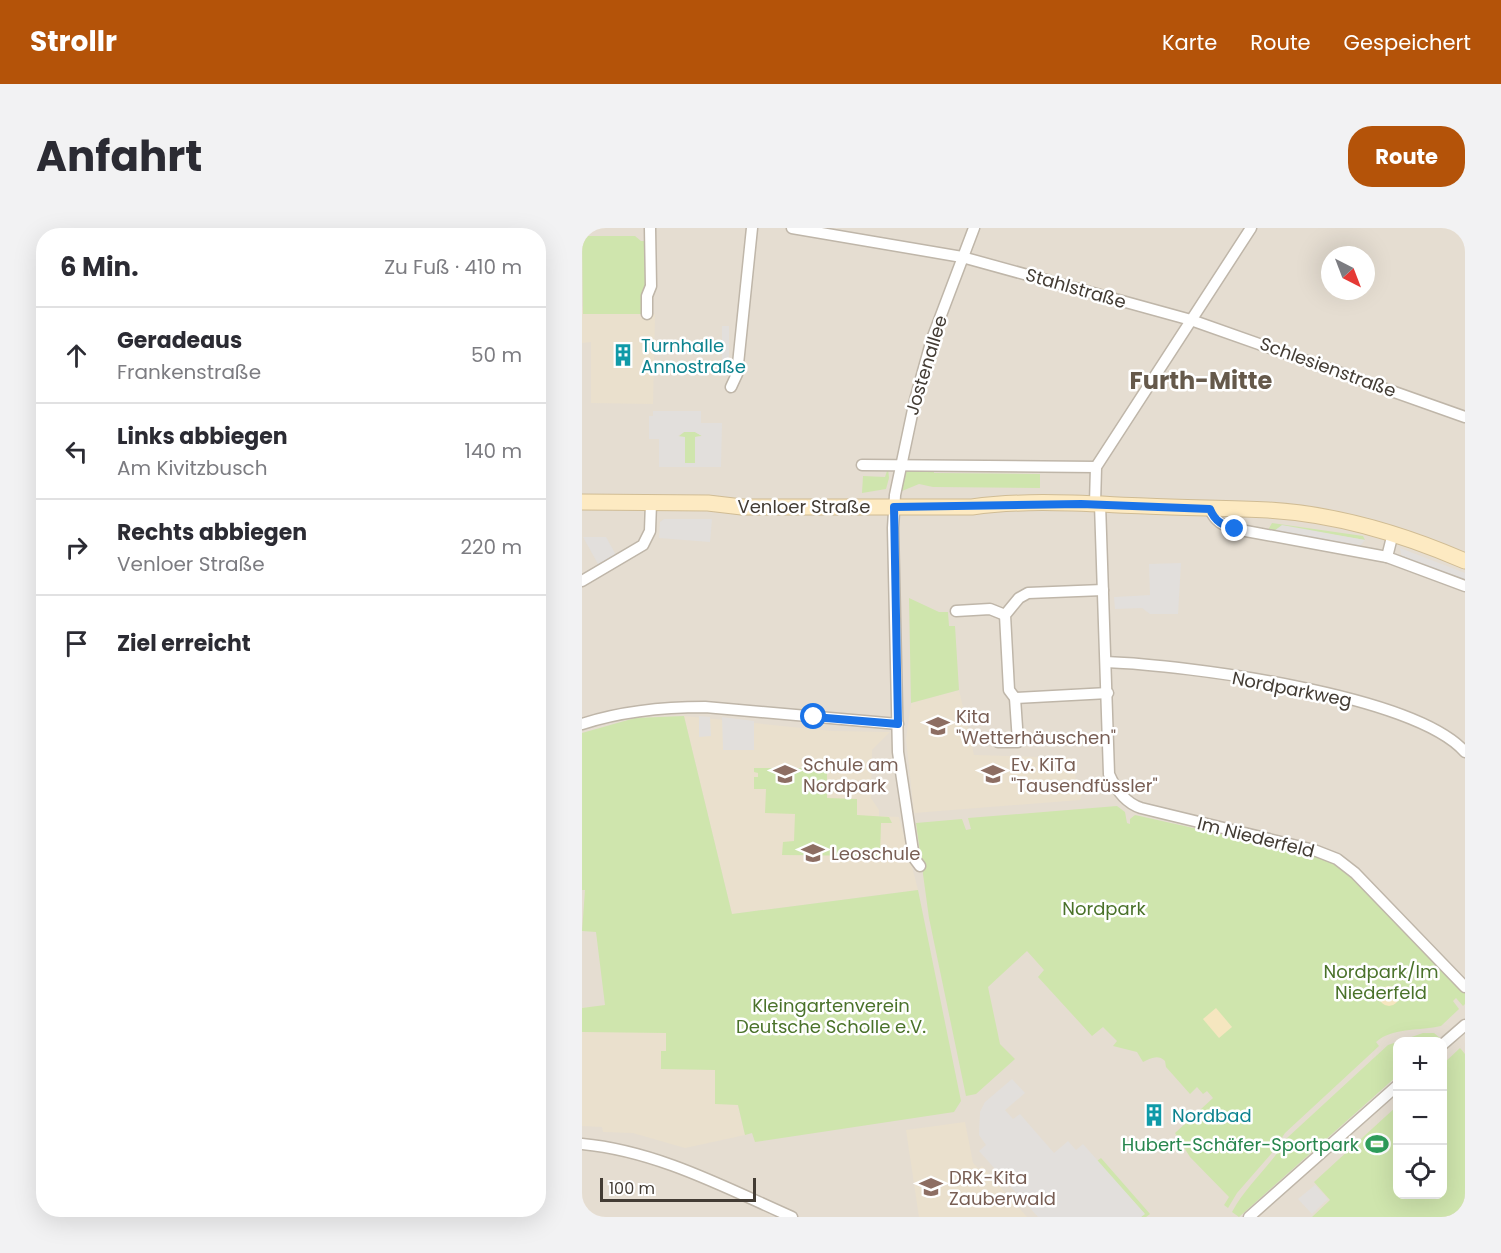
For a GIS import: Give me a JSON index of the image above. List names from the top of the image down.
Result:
{
  "streets": {
    "main road": ["Venloer Straße"],
    "street": [
      "Stahlstraße",
      "Jostenallee",
      "Schlesienstraße",
      "Nordparkweg",
      "Im Niederfeld"
    ]
  },
  "crossings": [
    ["Stahlstraße", "Jostenallee"],
    ["Stahlstraße", "Schlesienstraße"],
    ["Jostenallee", "Venloer Straße"]
  ],
  "districts": ["Furth-Mitte"],
  "parks": ["Nordpark", "Nordpark/Im Niederfeld", "Kleingartenverein Deutsche Scholle e.V."],
  "places": {
    "building": ["Turnhalle Annostraße", "Nordbad"],
    "school or university": [
      "Kita \"Wetterhäuschen\"",
      "Schule am Nordpark",
      "Ev. KiTa \"Tausendfüssler\"",
      "Leoschule",
      "DRK-Kita Zauberwald"
    ],
    "sports": ["Hubert-Schäfer-Sportpark"]
  },
  "scale_bar": "100 m",
  "north": "bottom right",
  "page": {
    "header": "Strollr",
    "nav": ["Karte", "Route", "Gespeichert"],
    "title": "Anfahrt",
    "buttons": "Route",
    "heading": ["6 Min.", "Zu Fuß · 410 m"],
    "list": [
      ["Geradeaus", "Frankenstraße", "50 m"],
      ["Links abbiegen", "Am Kivitzbusch", "140 m"],
      ["Rechts abbiegen", "Venloer Straße", "220 m"],
      "Ziel erreicht"
    ],
    "map_buttons": ["+", "−"],
    "scale": "100 m"
  }
}
